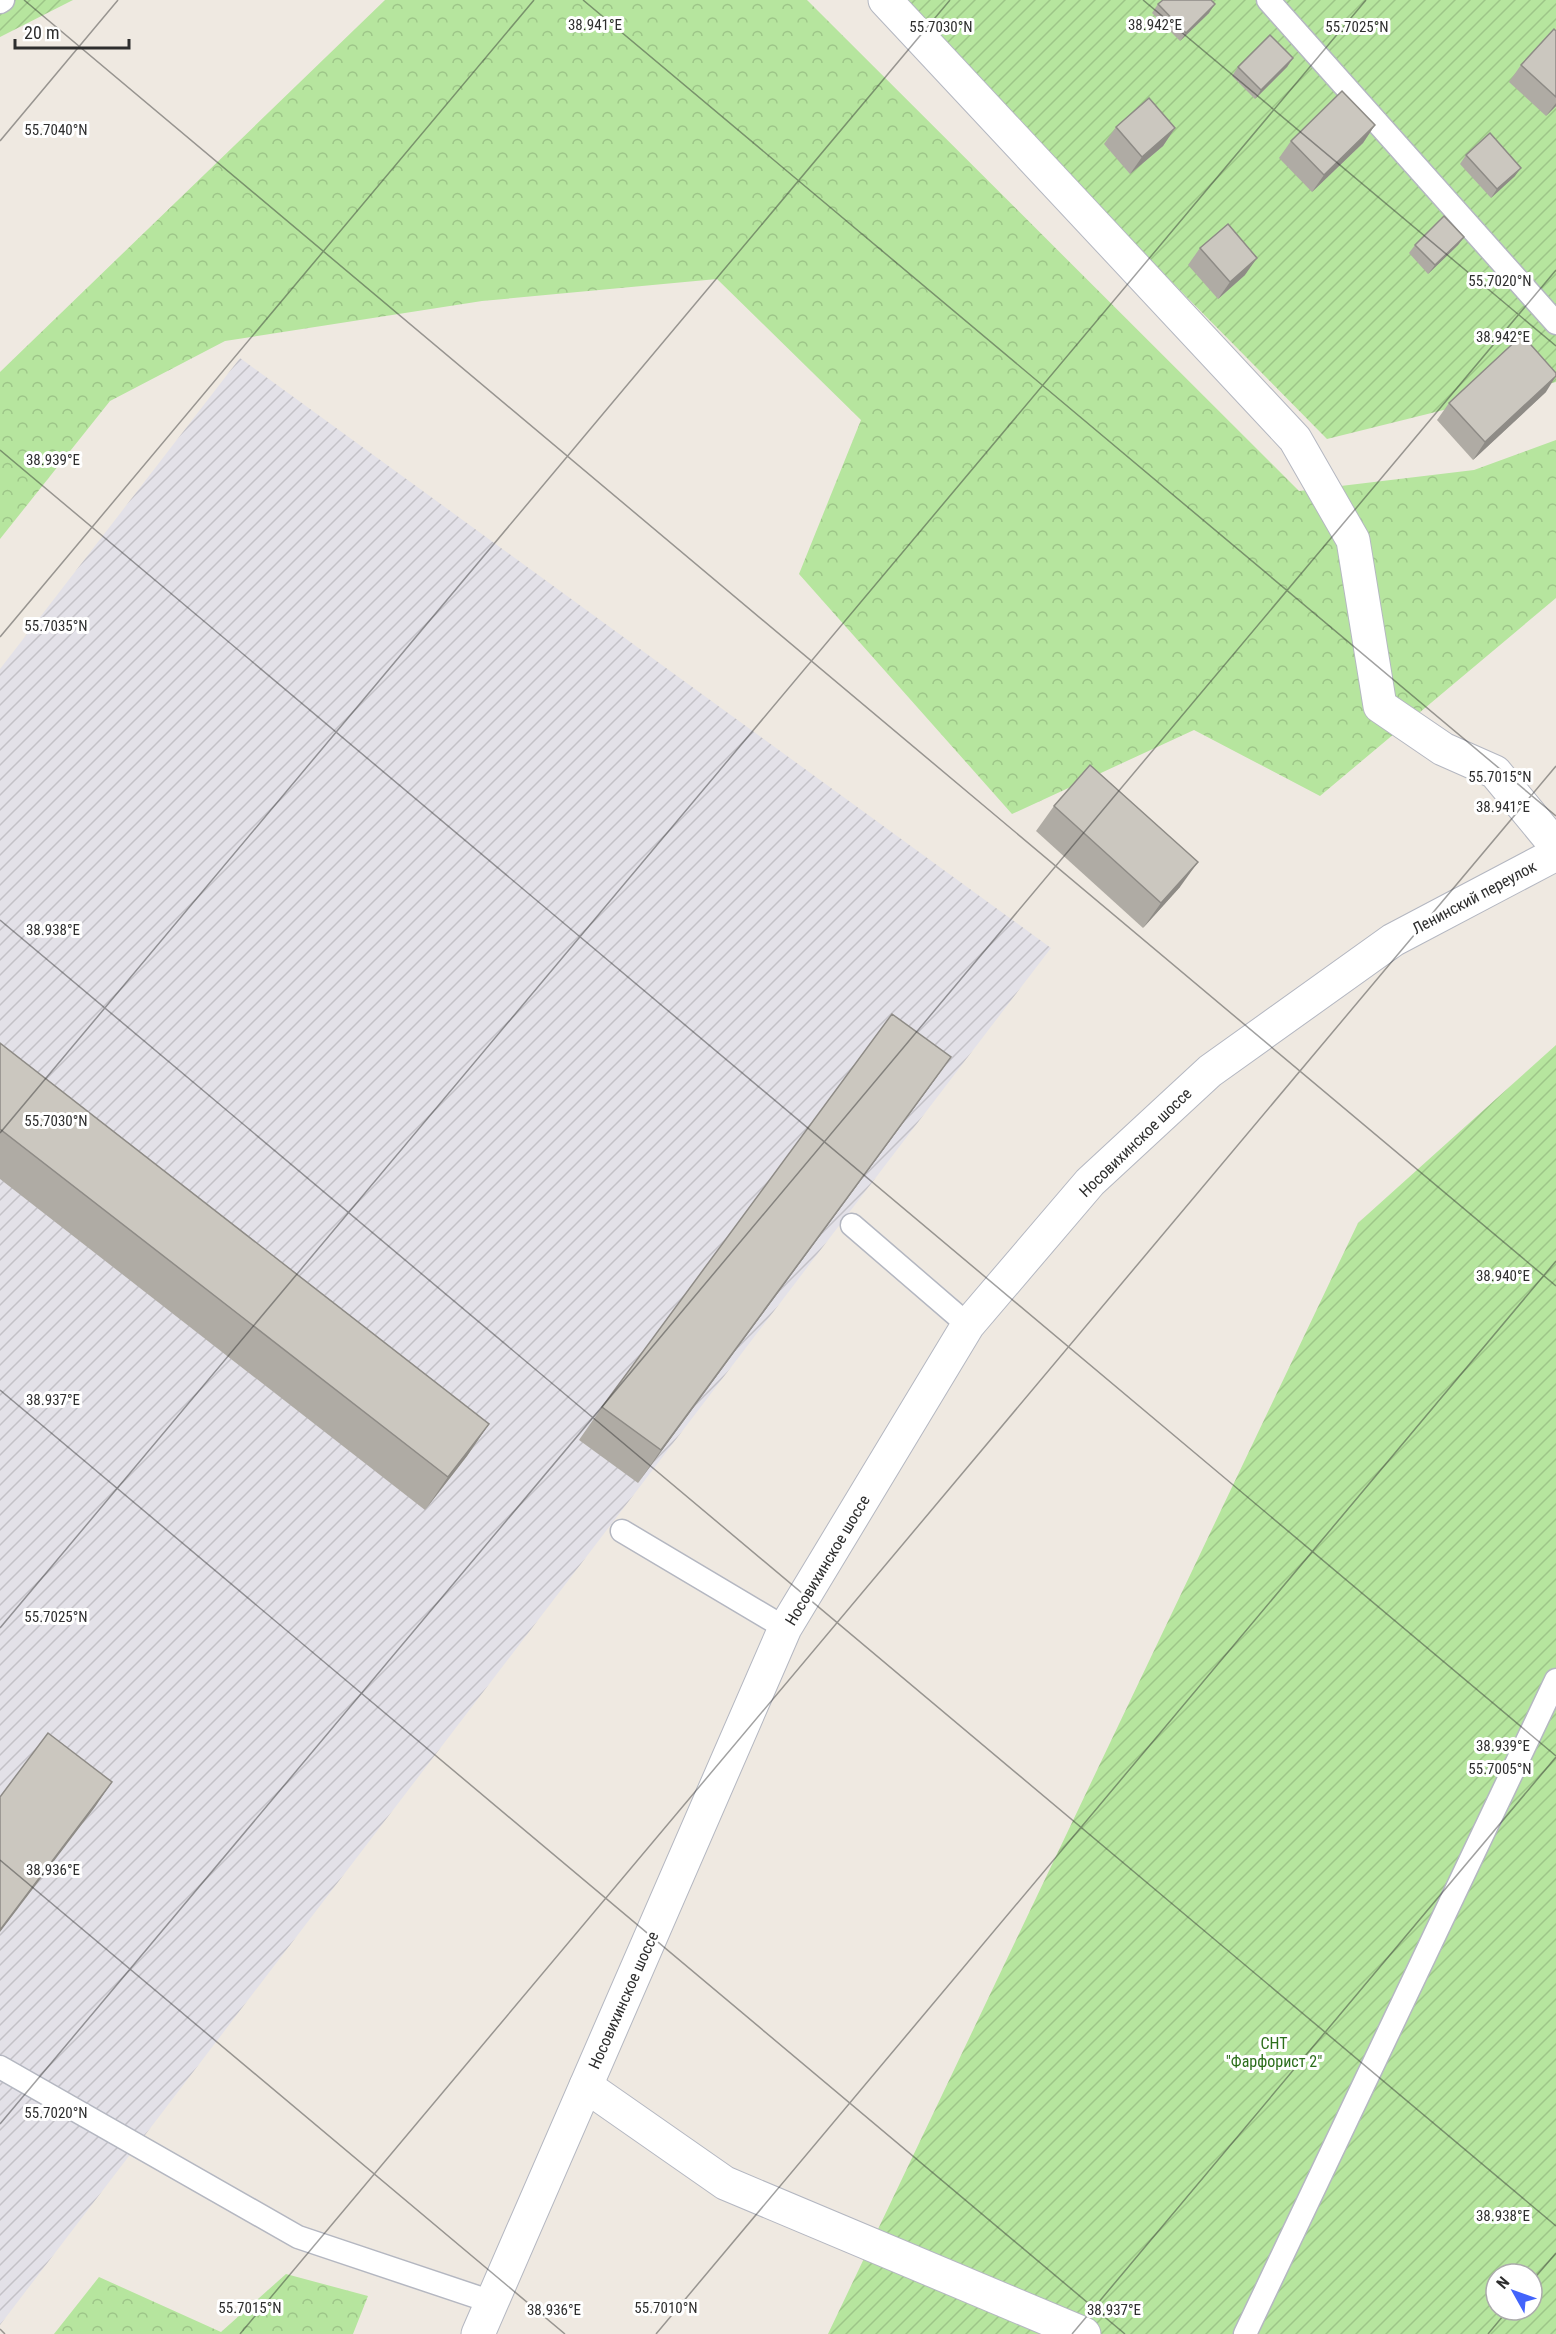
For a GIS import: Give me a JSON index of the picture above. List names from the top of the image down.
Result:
{
  "streets": {
    "main road": ["Ленинский переулок", "Носовихинское шоссе"]
  },
  "crossings": [
    ["Ленинский переулок", "Носовихинское шоссе"]
  ],
  "parks": ["СНТ \"Фарфорист 2\""],
  "scale_bar": "20 m",
  "north": "top left",
  "coordinates": [
    "38.941°E",
    "38.942°E",
    "55.7030°N",
    "55.7025°N",
    "55.7040°N",
    "55.7020°N",
    "38.939°E",
    "55.7035°N",
    "55.7015°N",
    "38.938°E",
    "38.940°E",
    "38.937°E",
    "55.7005°N",
    "38.936°E",
    "55.7010°N"
  ]
}
